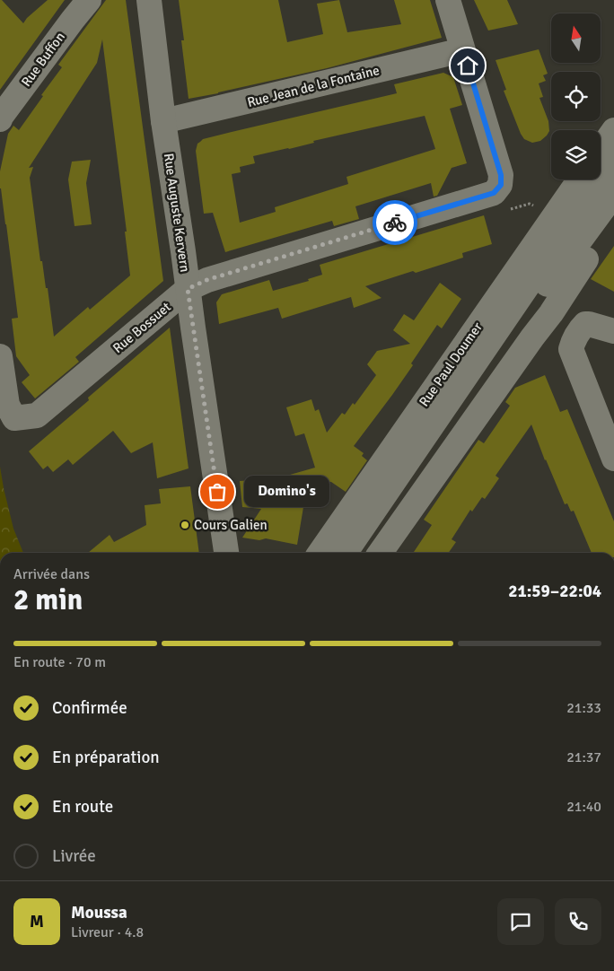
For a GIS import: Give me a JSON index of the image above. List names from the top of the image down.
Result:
{
  "streets": {
    "street": [
      "Rue Buffon",
      "Rue Jean de la Fontaine",
      "Rue Auguste Kervern",
      "Rue Bossuet",
      "Rue Paul Doumer"
    ]
  },
  "crossings": [
    ["Rue Jean de la Fontaine", "Rue Auguste Kervern"],
    ["Rue Jean de la Fontaine", "Rue Bossuet"],
    ["Rue Auguste Kervern", "Rue Bossuet"]
  ],
  "places": ["Domino's", "Cours Galien"],
  "north": "top",
  "page": {
    "bubble": "Domino's",
    "heading": ["2 min", "Arrivée dans", "21:59–22:04"],
    "panel": ["Moussa", "Livreur · 4.8"],
    "bar": "En route · 70 m",
    "list": [
      ["Confirmée", "21:33"],
      ["En préparation", "21:37"],
      ["En route", "21:40"],
      "Livrée"
    ],
    "round": "M"
  }
}
